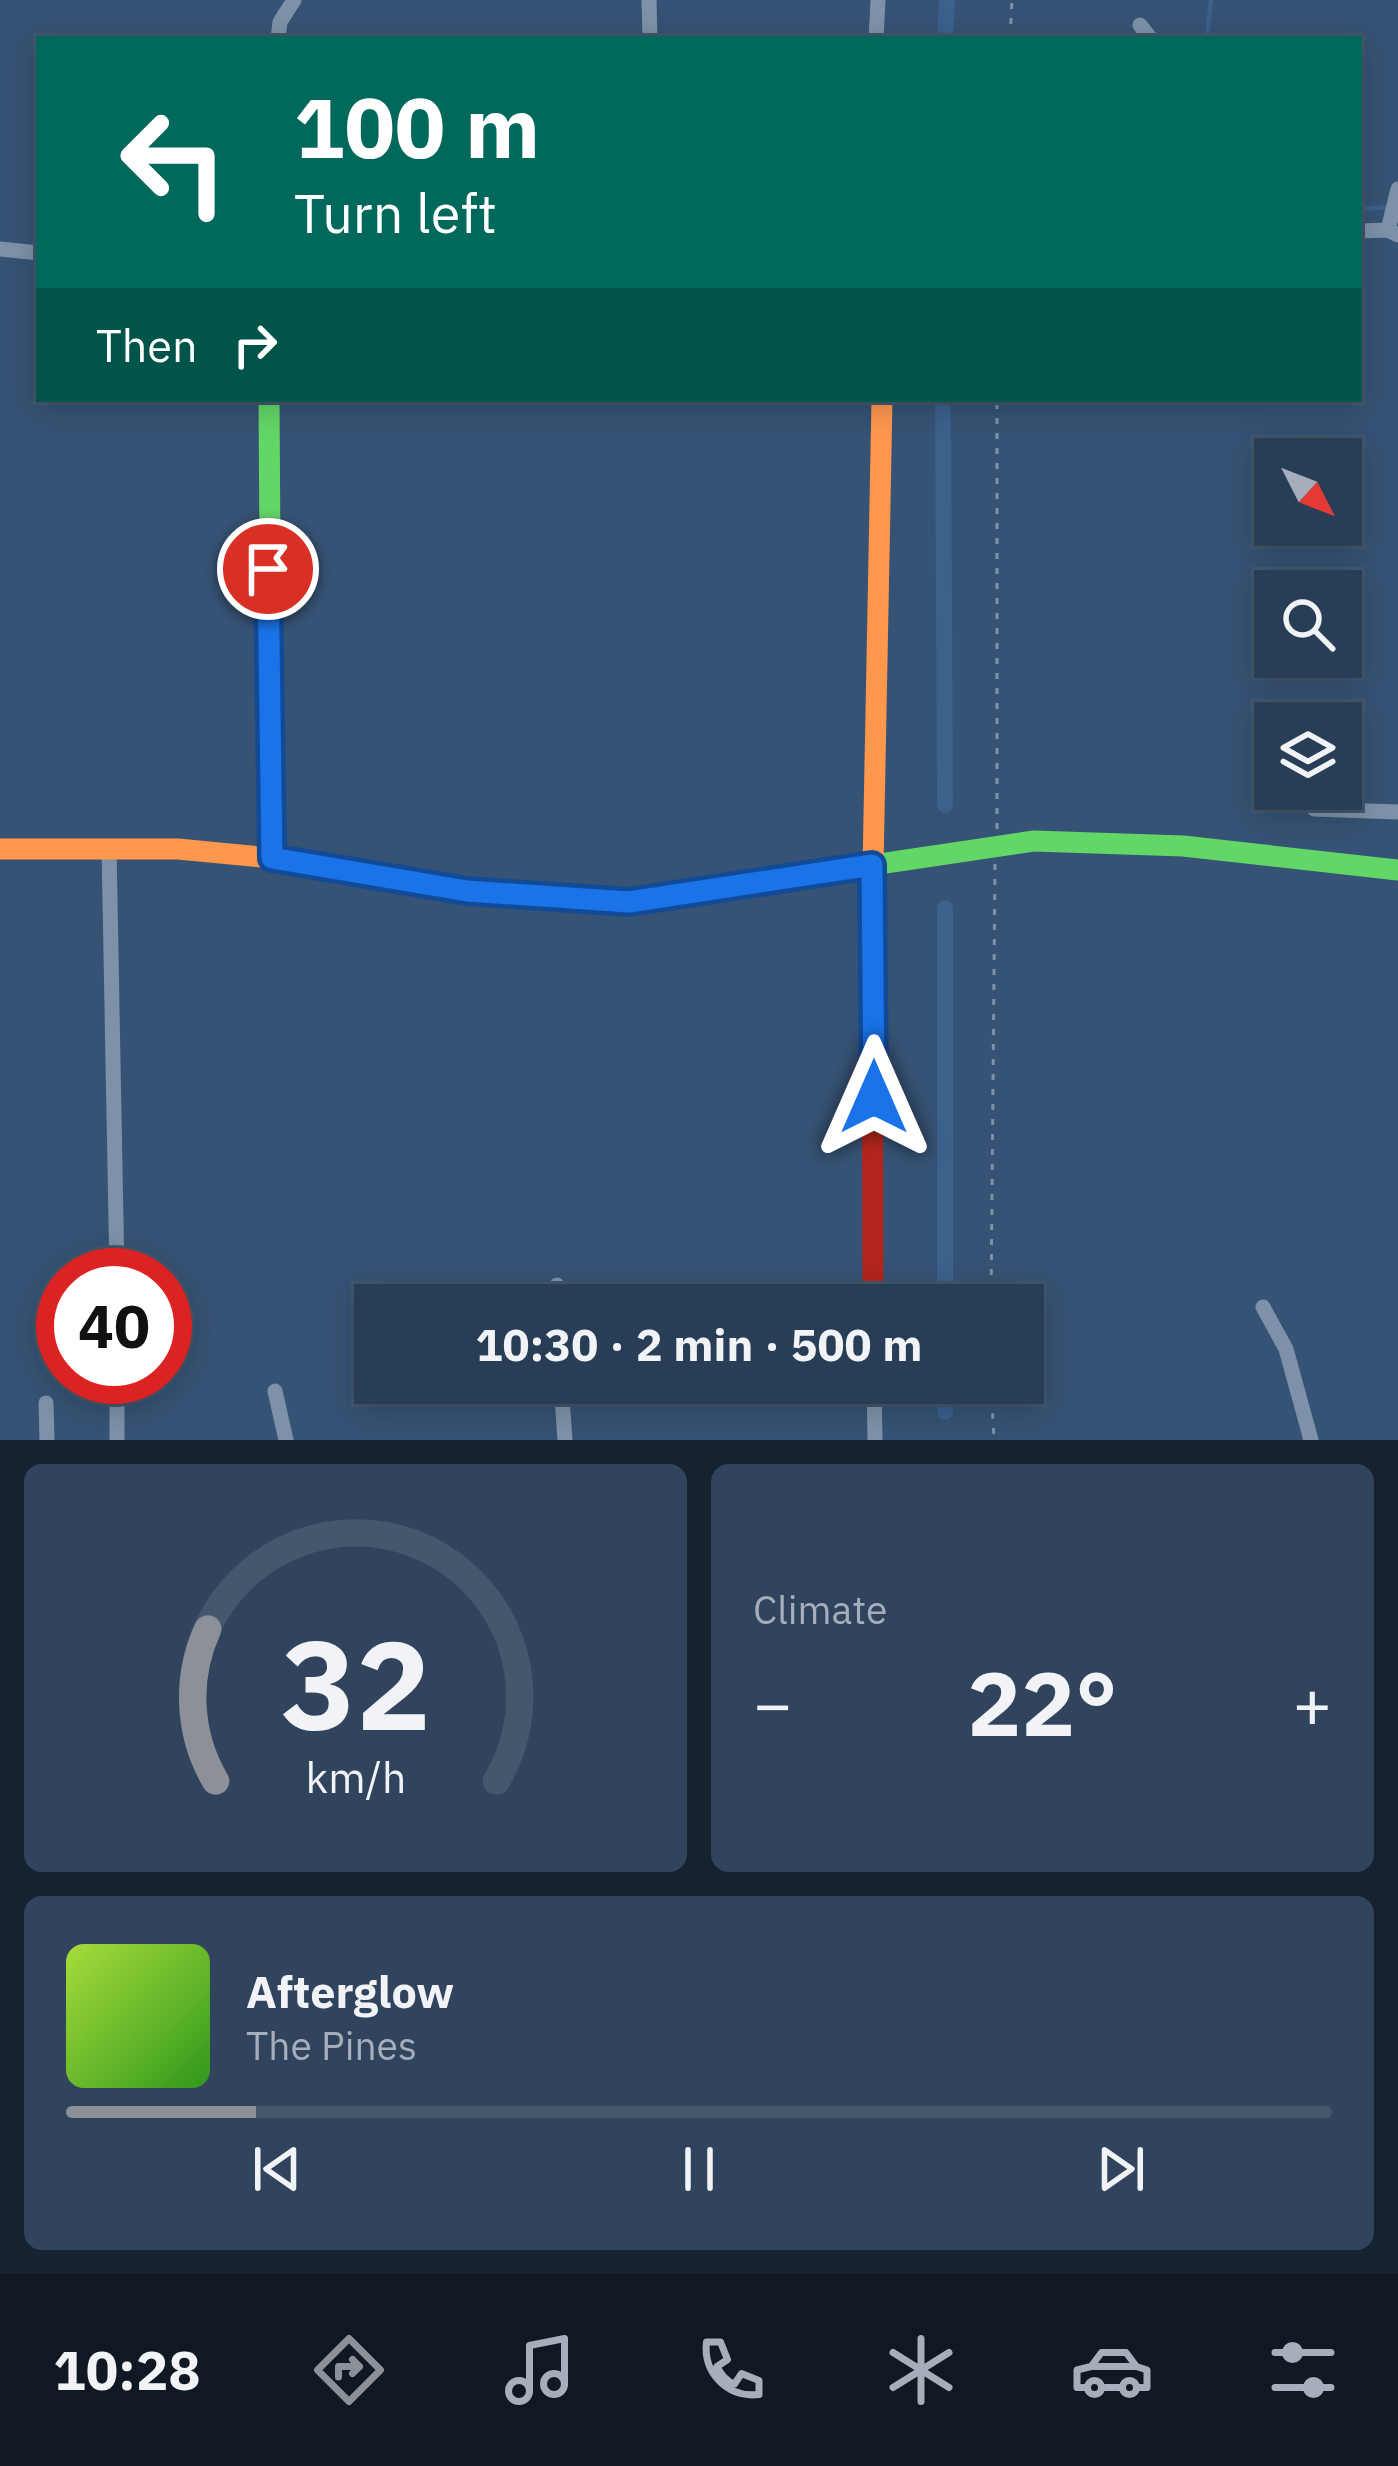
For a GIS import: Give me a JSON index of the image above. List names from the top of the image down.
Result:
{
  "north": "bottom right",
  "page": {
    "turn": ["100 m", "Turn left"],
    "then": "Then",
    "limit": "40",
    "trip": "10:30 · 2 min · 500 m",
    "tile": "Climate",
    "heat": ["−", "22°", "+"],
    "song": ["Afterglow", "The Pines"],
    "tabs": "10:28",
    "gauge": ["32", "km/h"]
  }
}
